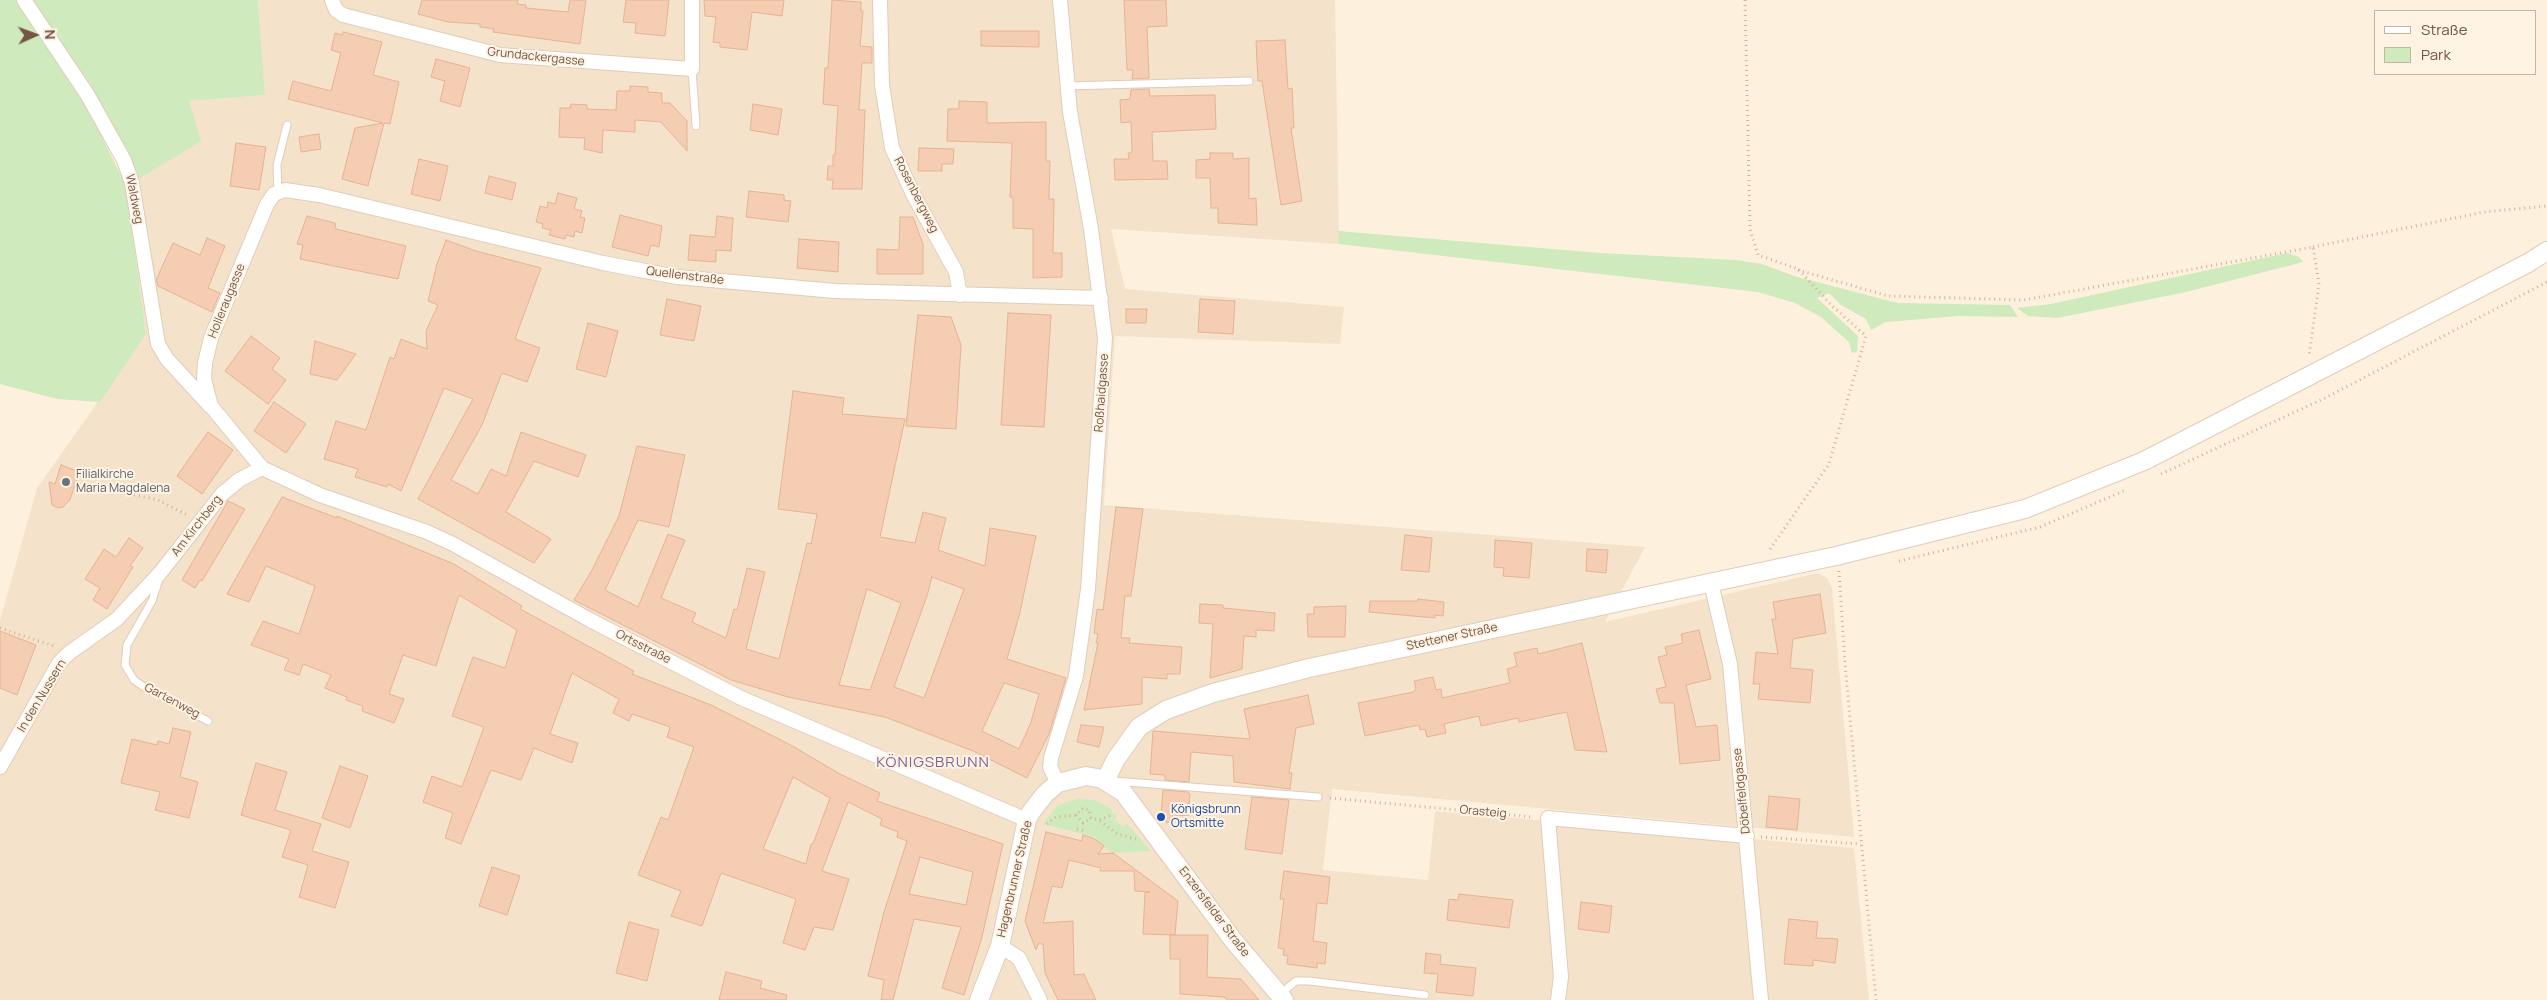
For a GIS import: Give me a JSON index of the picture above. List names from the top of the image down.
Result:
{
  "streets": {
    "street": [
      "Grundackergasse",
      "Rosenbergweg",
      "Waldweg",
      "Quellenstraße",
      "Holleraugasse",
      "Roßhaidgasse",
      "Am Kirchberg",
      "Stettener Straße",
      "Ortsstraße",
      "In den Nussern",
      "Döbelfeldgasse",
      "Hagenbrunner Straße",
      "Enzersfelder Straße"
    ],
    "lane": ["Gartenweg"],
    "path": ["Orasteig"]
  },
  "crossings": [
    ["Rosenbergweg", "Quellenstraße"],
    ["Waldweg", "Holleraugasse"],
    ["Quellenstraße", "Holleraugasse"],
    ["Quellenstraße", "Roßhaidgasse"],
    ["Holleraugasse", "Am Kirchberg"],
    ["Holleraugasse", "Ortsstraße"],
    ["Roßhaidgasse", "Hagenbrunner Straße"],
    ["Am Kirchberg", "Ortsstraße"],
    ["Am Kirchberg", "In den Nussern"],
    ["Am Kirchberg", "Gartenweg"],
    ["Stettener Straße", "Döbelfeldgasse"],
    ["Stettener Straße", "Hagenbrunner Straße"],
    ["Ortsstraße", "Hagenbrunner Straße"],
    ["In den Nussern", "Gartenweg"],
    ["Hagenbrunner Straße", "Enzersfelder Straße"]
  ],
  "districts": ["KÖNIGSBRUNN"],
  "places": ["Filialkirche Maria Magdalena", "Königsbrunn Ortsmitte"],
  "legend": ["Straße", "Park"],
  "north": "right"
}
